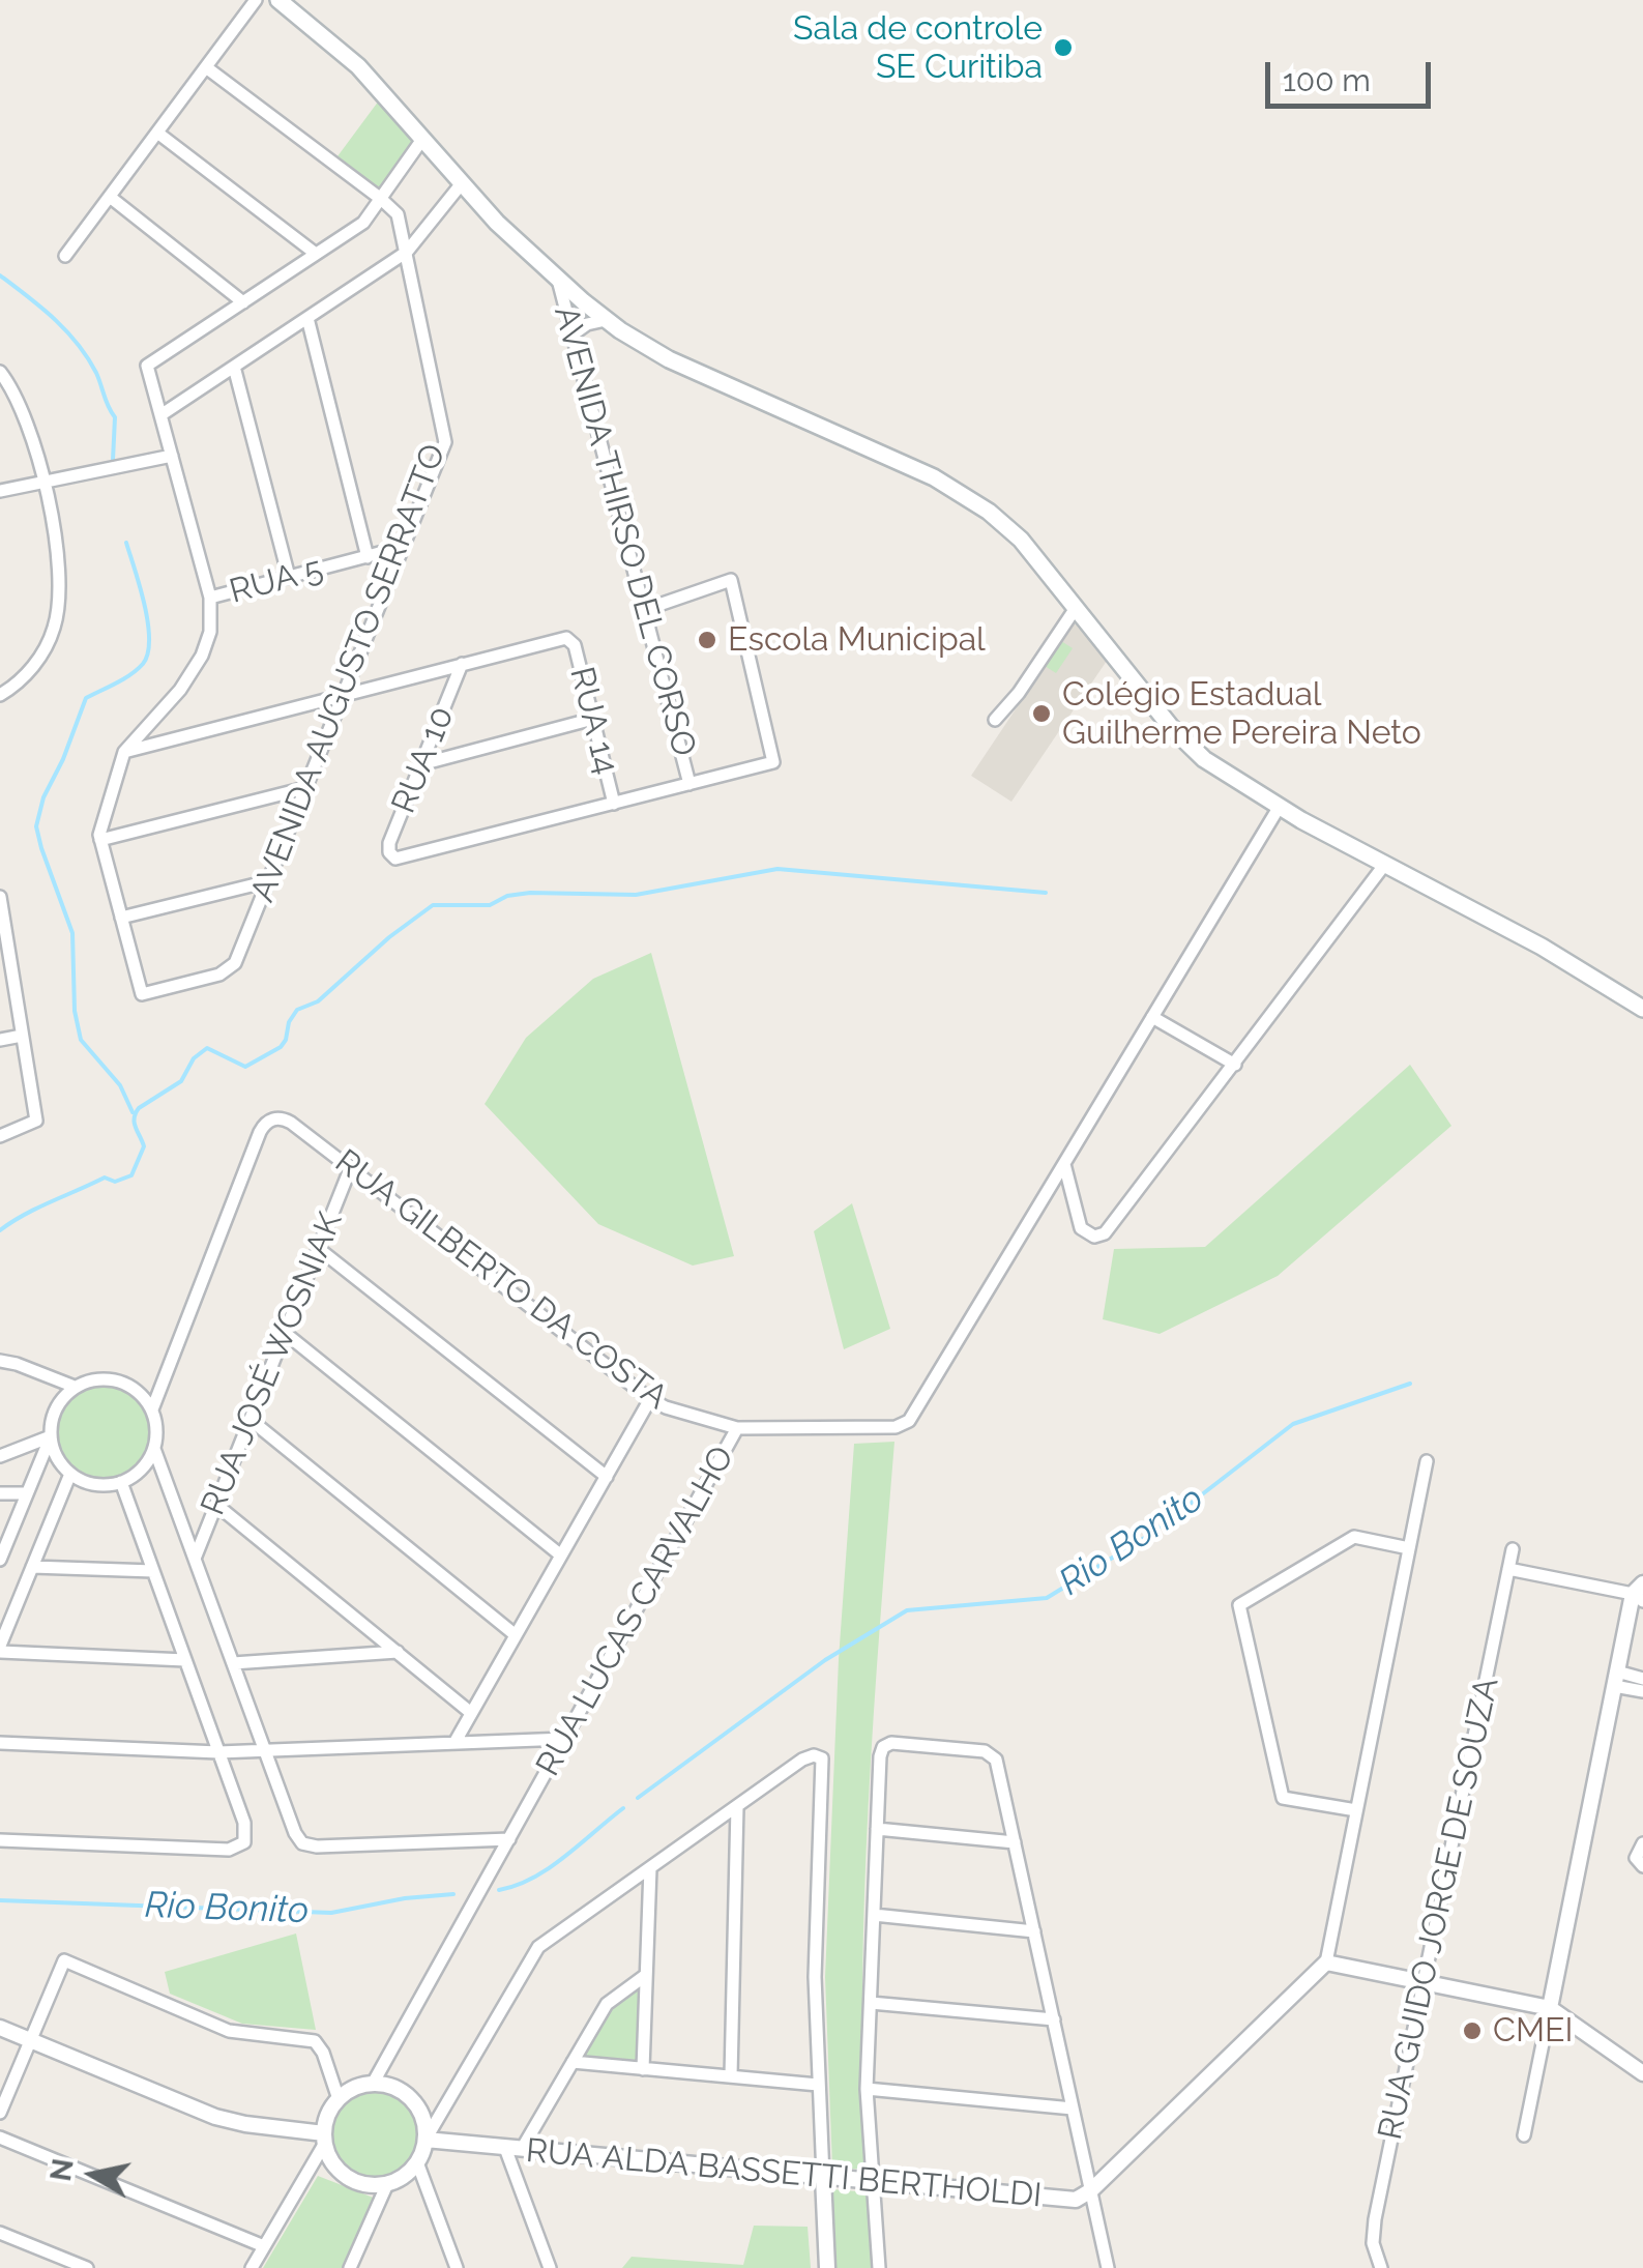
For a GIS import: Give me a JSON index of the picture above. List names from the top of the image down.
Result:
{
  "streets": {
    "street": [
      "AVENIDA THIRSO DEL CORSO",
      "RUA 5",
      "AVENIDA AUGUSTO SERRATTO",
      "RUA 14",
      "RUA 10",
      "RUA GILBERTO DA COSTA",
      "RUA JOSÉ WOSNIAK",
      "RUA LUCAS CARVALHO",
      "RUA GUIDO JORGE DE SOUZA",
      "RUA ALDA BASSETTI BERTHOLDI"
    ]
  },
  "crossings": [
    ["RUA 5", "AVENIDA AUGUSTO SERRATTO"],
    ["RUA 14", "RUA 10"],
    ["RUA GILBERTO DA COSTA", "RUA JOSÉ WOSNIAK"],
    ["RUA GILBERTO DA COSTA", "RUA LUCAS CARVALHO"],
    ["RUA LUCAS CARVALHO", "RUA ALDA BASSETTI BERTHOLDI"]
  ],
  "water": ["Rio Bonito"],
  "places": [
    "Sala de controle SE Curitiba",
    "Escola Municipal",
    "Colégio Estadual Guilherme Pereira Neto",
    "CMEI"
  ],
  "scale_bar": "100 m",
  "north": "left"
}
